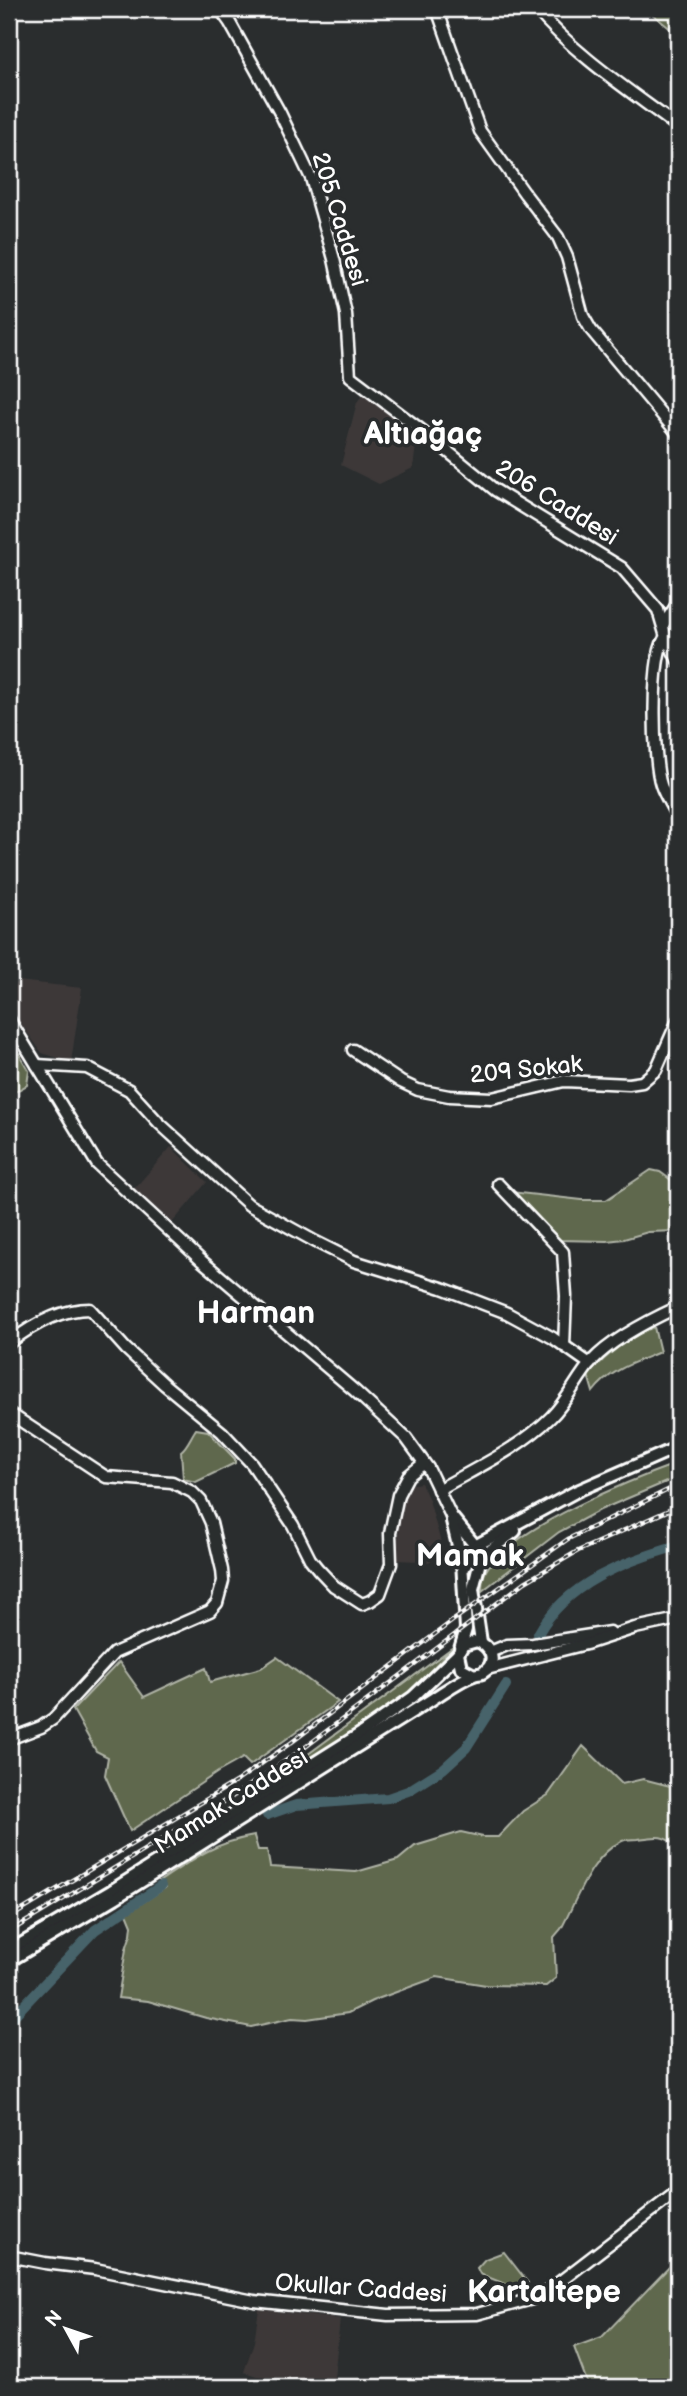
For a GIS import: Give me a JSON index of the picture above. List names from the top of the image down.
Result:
{
  "streets": {
    "main road": ["Mamak Caddesi"],
    "street": [
      "205 Caddesi",
      "206 Caddesi",
      "209 Sokak",
      "Okullar Caddesi"
    ]
  },
  "crossings": [
    ["205 Caddesi", "206 Caddesi"]
  ],
  "districts": [
    "Altıağaç",
    "Harman",
    "Mamak",
    "Kartaltepe"
  ],
  "north": "top left"
}
